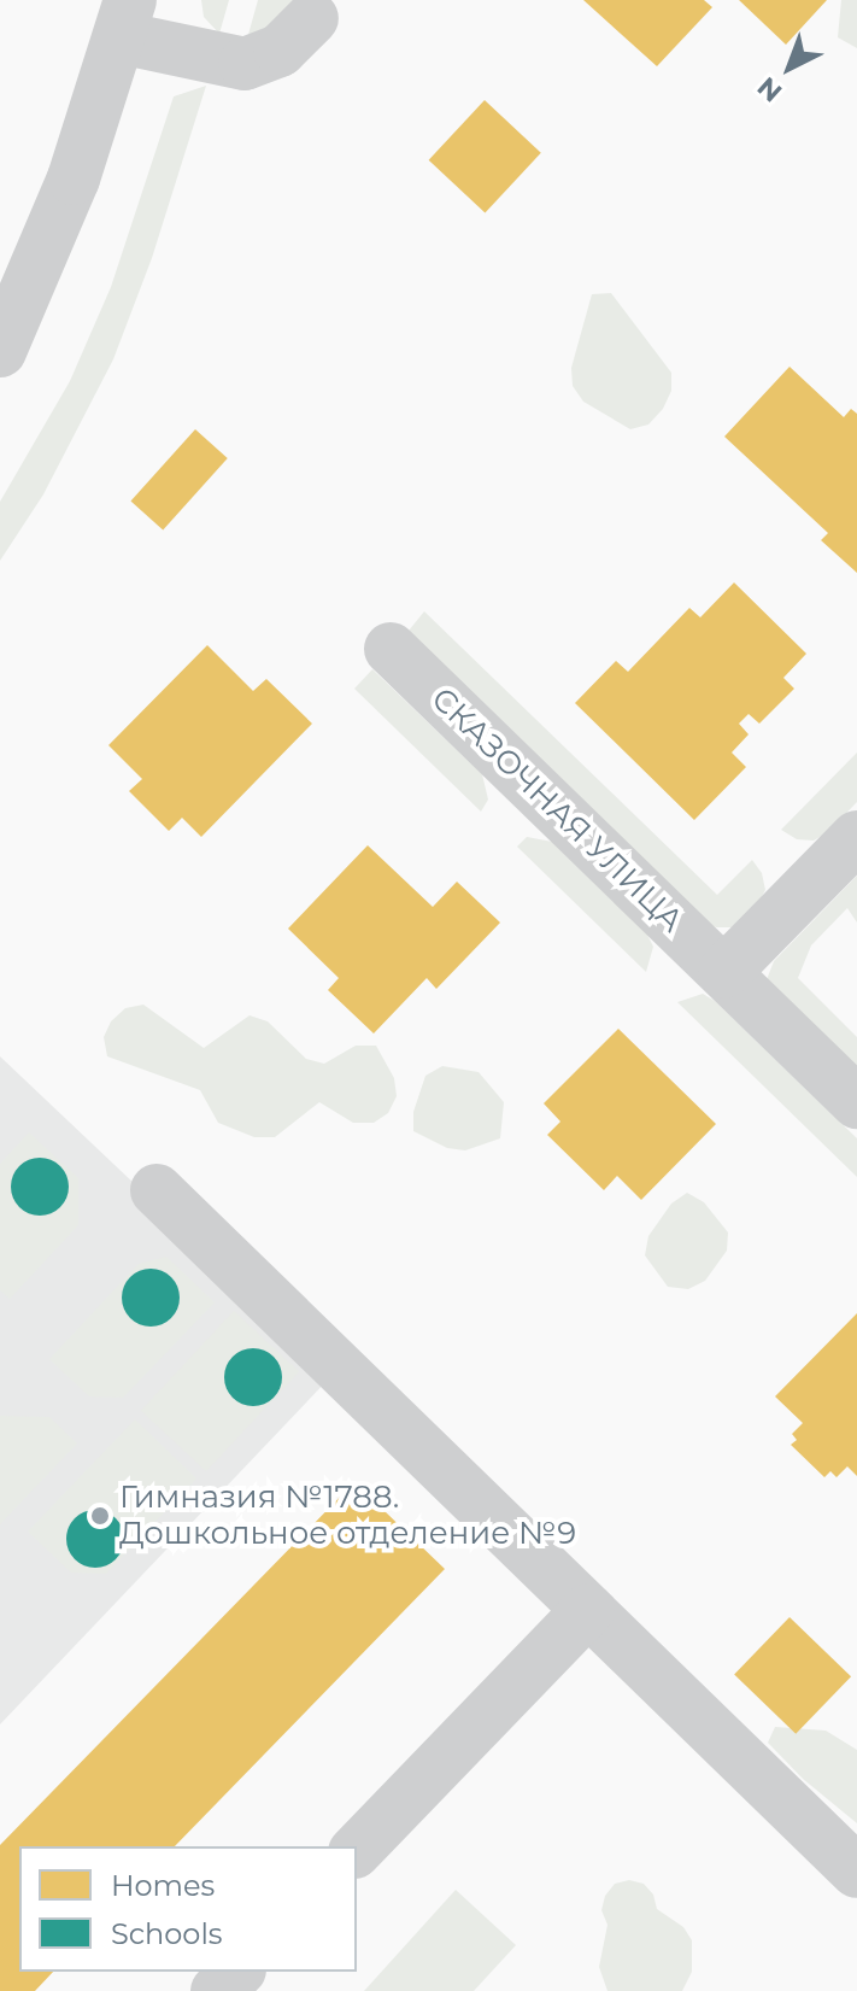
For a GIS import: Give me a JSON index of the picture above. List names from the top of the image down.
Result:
{
  "streets": {
    "street": ["СКАЗОЧНАЯ УЛИЦА"]
  },
  "places": ["Гимназия №1788. Дошкольное отделение №9"],
  "legend": ["Homes", "Schools"],
  "north": "bottom left"
}
